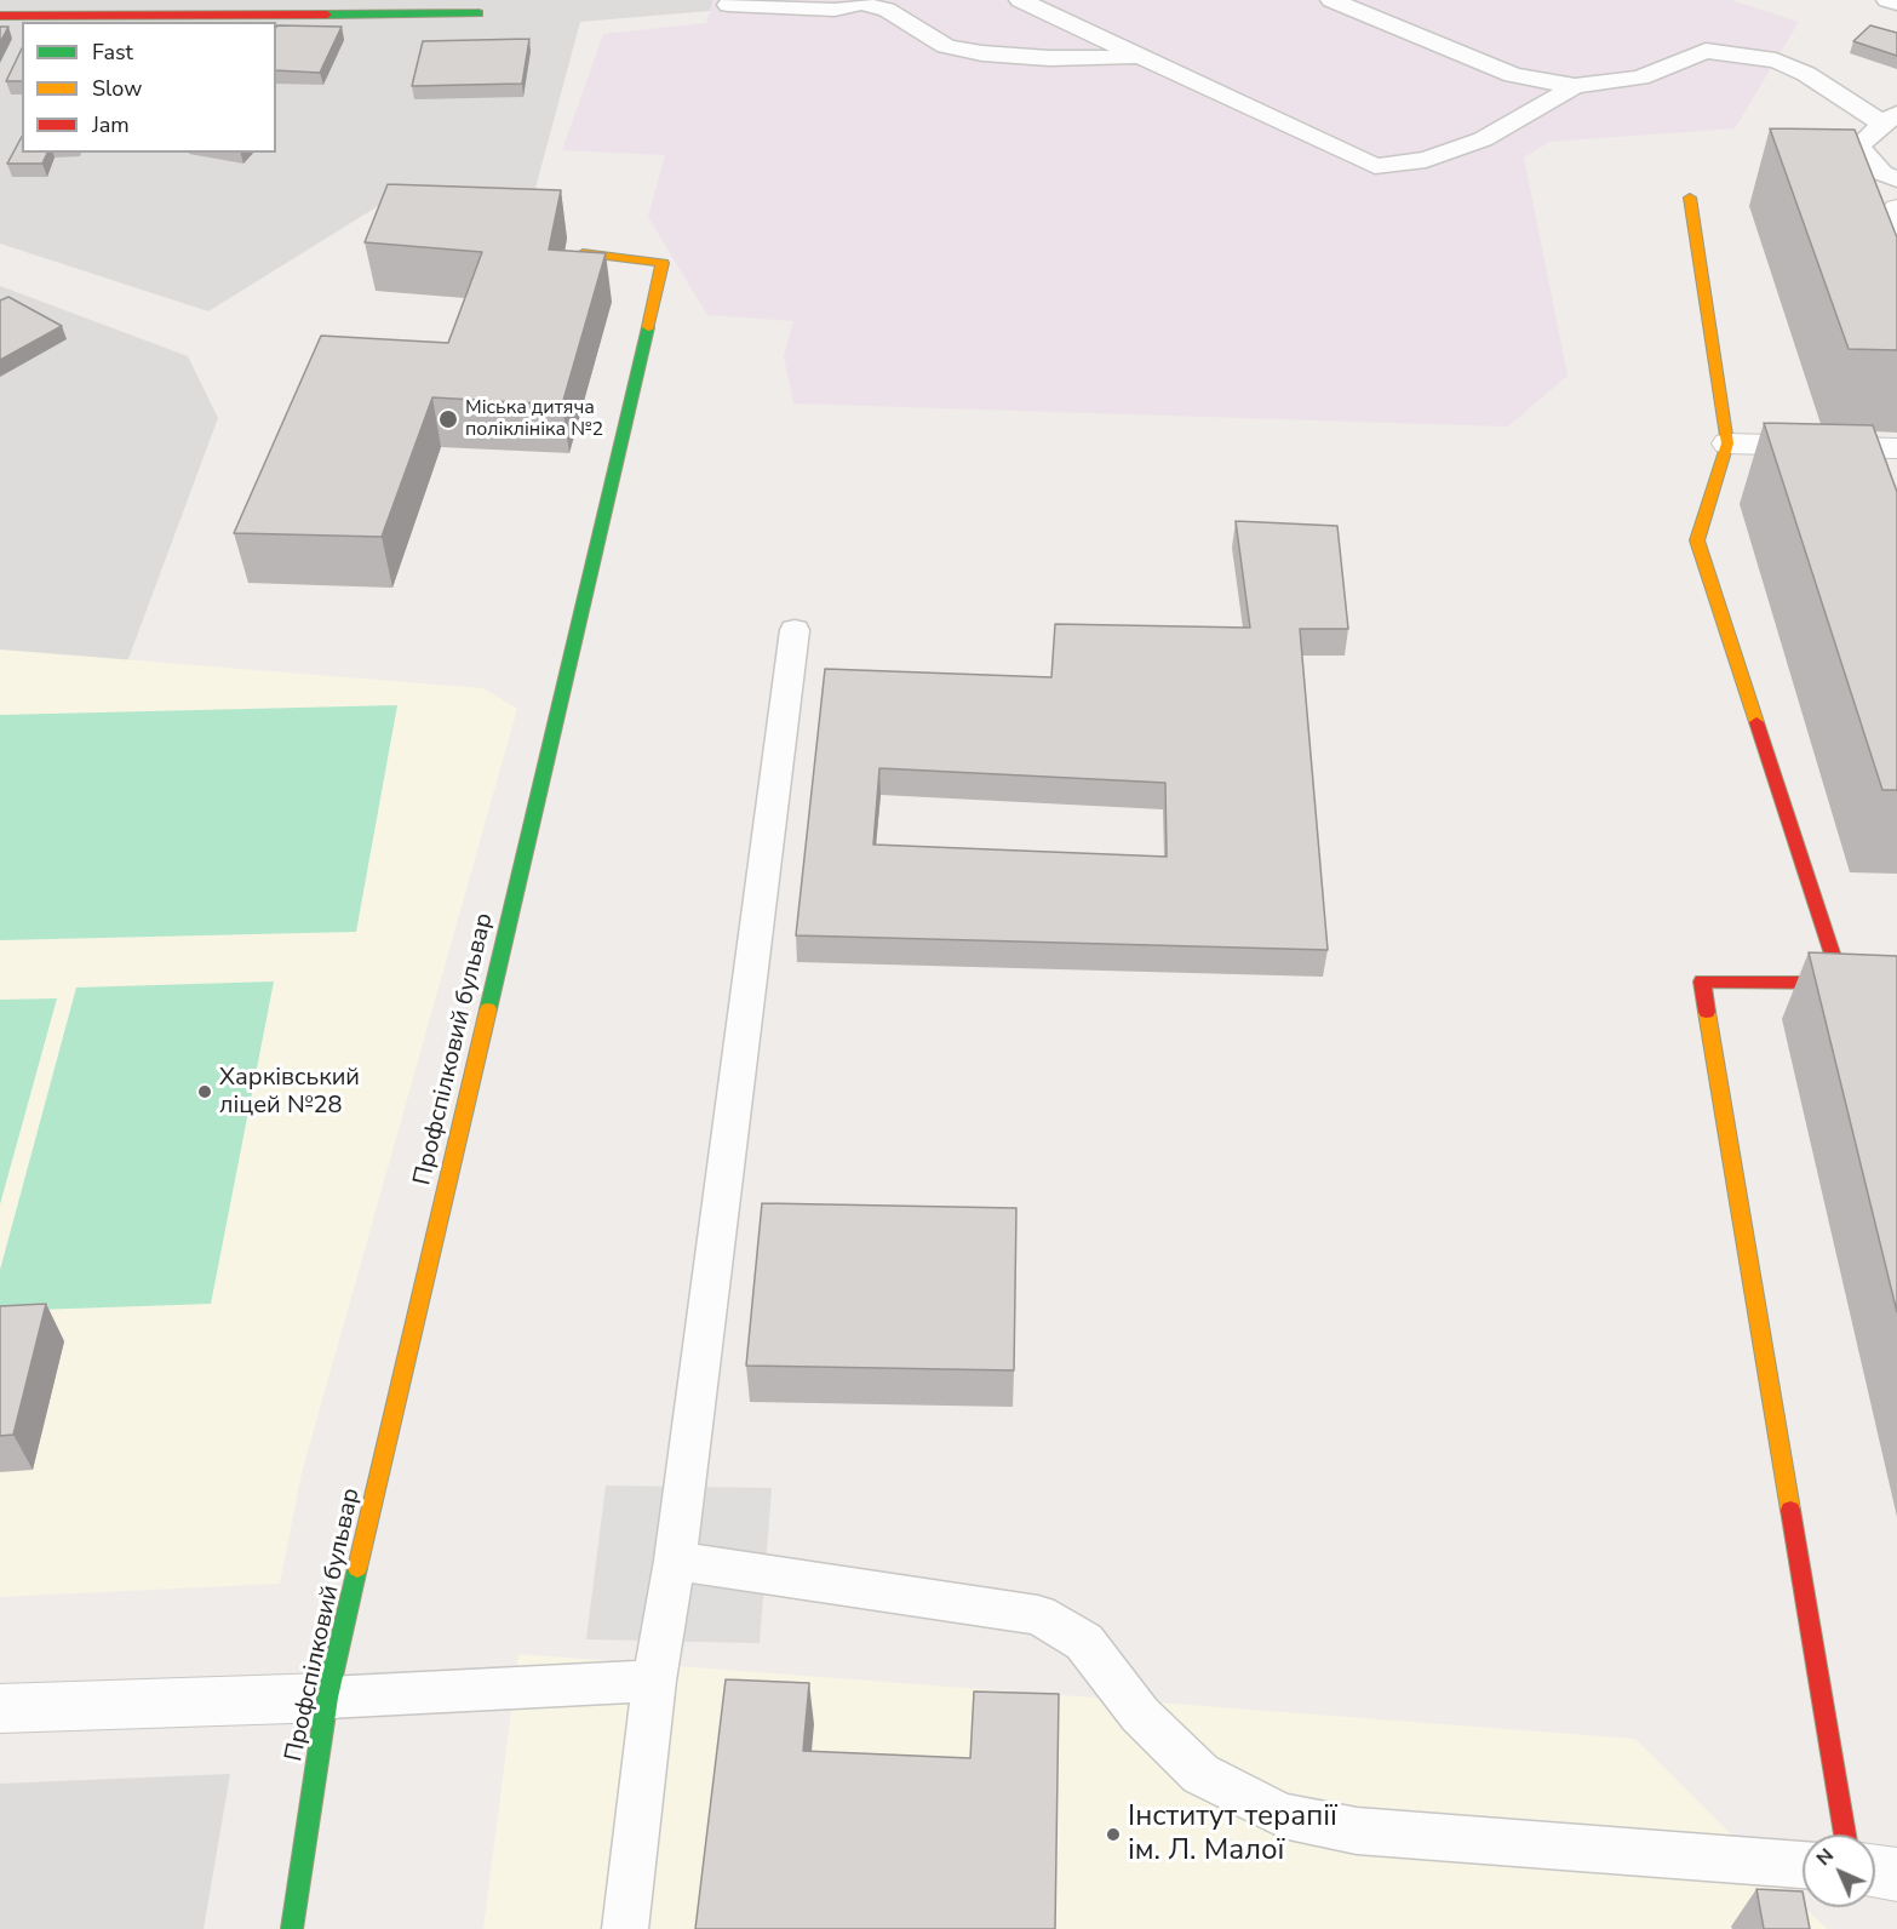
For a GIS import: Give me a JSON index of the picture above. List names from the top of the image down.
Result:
{
  "streets": {
    "street": ["Профспілковий бульвар"]
  },
  "places": ["Міська дитяча поліклініка №2", "Харківський ліцей №28", "Інститут терапії ім. Л. Малої"],
  "legend": ["Fast", "Slow", "Jam"],
  "north": "top left"
}
